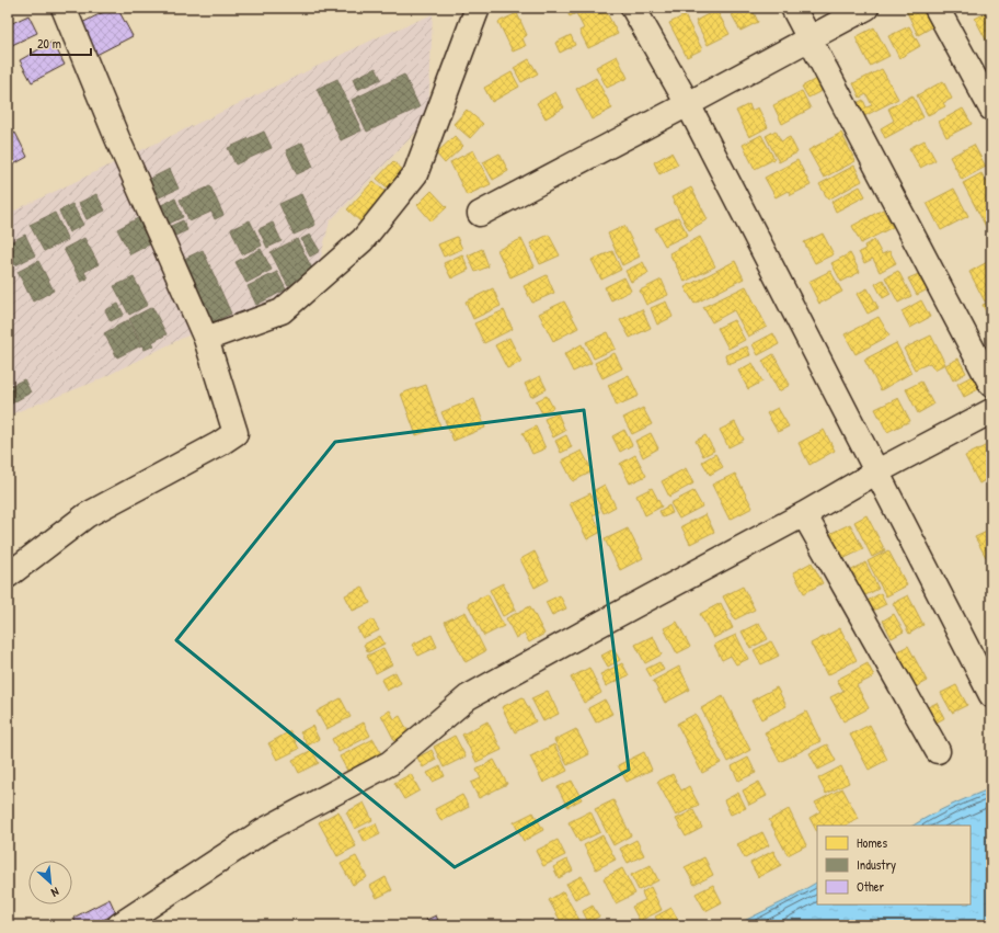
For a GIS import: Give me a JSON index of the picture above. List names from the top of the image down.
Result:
{
  "legend": ["Homes", "Industry", "Other"],
  "scale_bar": "20 m",
  "north": "bottom right"
}
